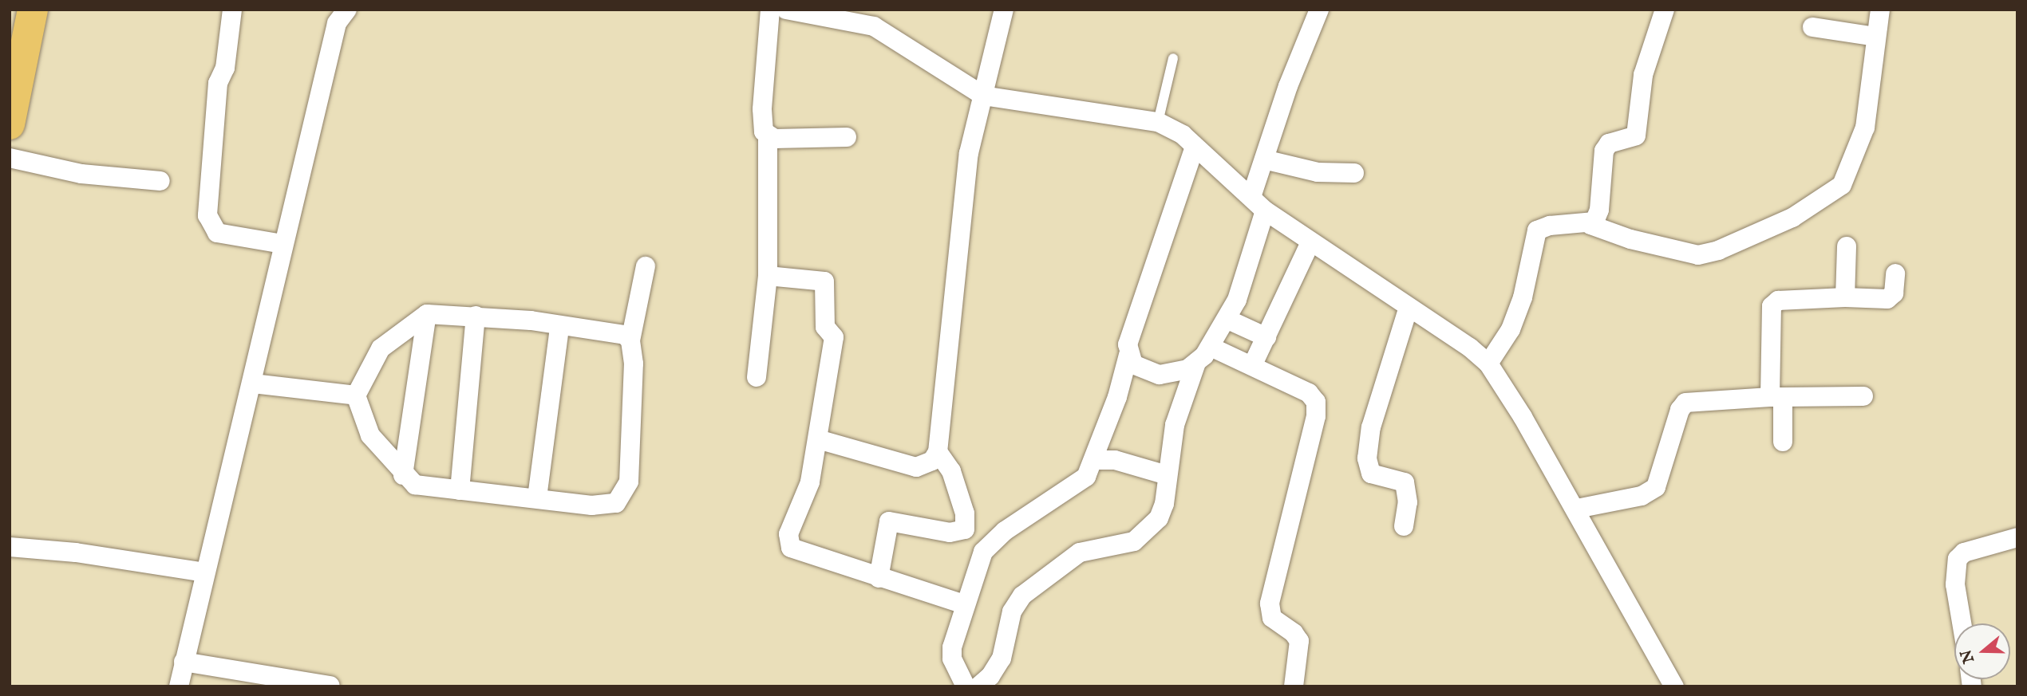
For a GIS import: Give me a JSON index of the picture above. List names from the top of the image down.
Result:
{
  "north": "left"
}
